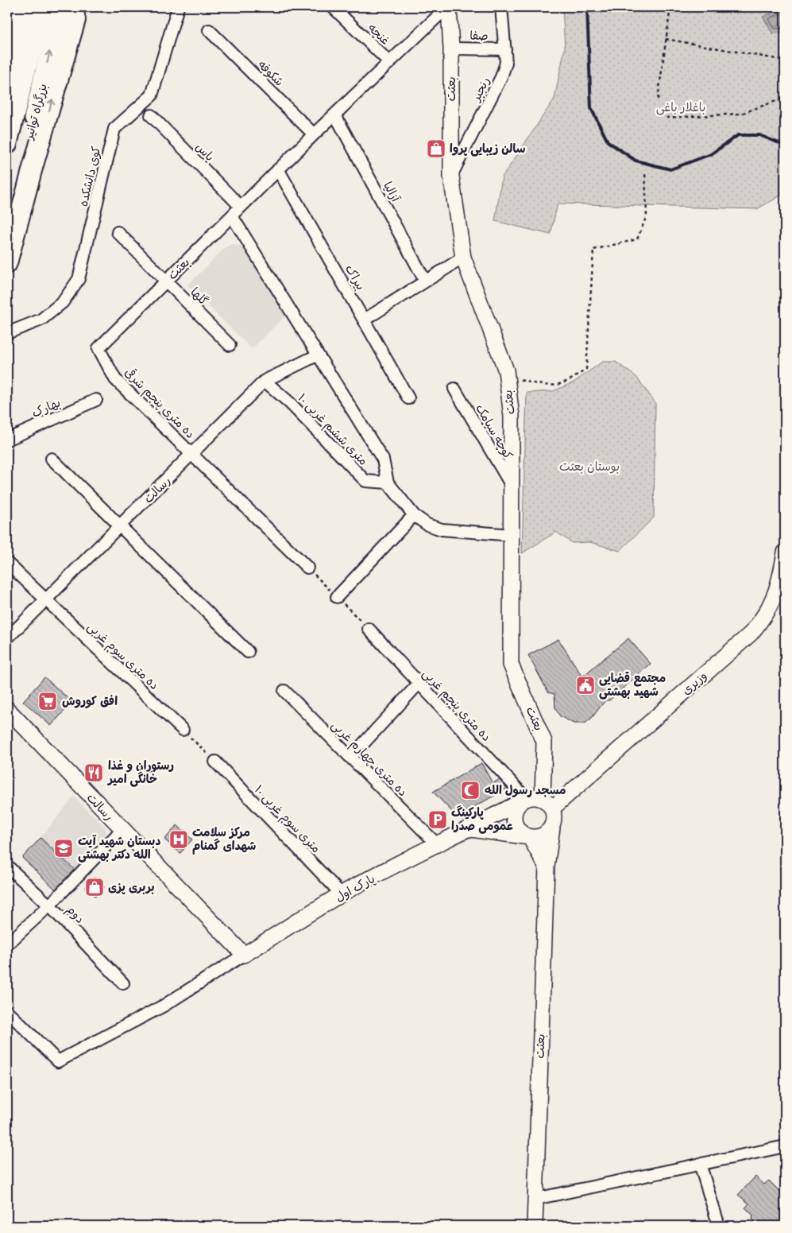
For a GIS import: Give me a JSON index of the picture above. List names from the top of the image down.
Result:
{
  "streets": {
    "highway": ["بزرگراه توانیر"],
    "main road": [
      "بعثت",
      "رسالت",
      "وزیری",
      "پارک اول"
    ],
    "street": [
      "غنچه",
      "صفا",
      "شکوفه",
      "رنجبر",
      "یاس",
      "کوی دانشکده",
      "آزالیا",
      "بیراک",
      "گلها",
      "ده متری پنجم شرقی",
      "بهارک",
      "۱۰ متری ششم غربی",
      "کوچه سیامک",
      "ده متری سوم غربی",
      "ده متری پنجم غربی",
      "ده متری چهارم غربی",
      "۱۰ متری سوم غربی",
      "دوم"
    ]
  },
  "crossings": [
    ["غنچه", "بعثت"],
    ["صفا", "بعثت"],
    ["صفا", "رنجبر"],
    ["شکوفه", "بعثت"],
    ["بعثت", "رنجبر"],
    ["بعثت", "یاس"],
    ["بعثت", "آزالیا"],
    ["بعثت", "بیراک"],
    ["بعثت", "گلها"],
    ["بعثت", "ده متری پنجم شرقی"],
    ["بعثت", "کوچه سیامک"],
    ["بعثت", "وزیری"],
    ["بعثت", "ده متری پنجم غربی"],
    ["بعثت", "پارک اول"],
    ["ده متری پنجم شرقی", "رسالت"],
    ["۱۰ متری ششم غربی", "رسالت"],
    ["رسالت", "ده متری سوم غربی"],
    ["رسالت", "پارک اول"],
    ["وزیری", "ده متری پنجم غربی"],
    ["وزیری", "پارک اول"],
    ["ده متری پنجم غربی", "پارک اول"],
    ["ده متری چهارم غربی", "پارک اول"],
    ["۱۰ متری سوم غربی", "پارک اول"]
  ],
  "parks": ["باغلار باغی", "بوستان بعثت"],
  "places": {
    "shop": ["سالن زيبايى پروا", "بربری پزی"],
    "public building": ["مجتمع قضایی شهید بهشتی"],
    "supermarket": ["افق کوروش"],
    "restaurant": ["رستوران و غذا خانگی امیر"],
    "mosque": ["مسجد رسول الله"],
    "parking": ["پارکینگ عمومی صدرا"],
    "hospital": ["مرکز سلامت شهدای گمنام"],
    "school or university": ["دبستان شهید آیت الله دکتر بهشتی"]
  }
}
